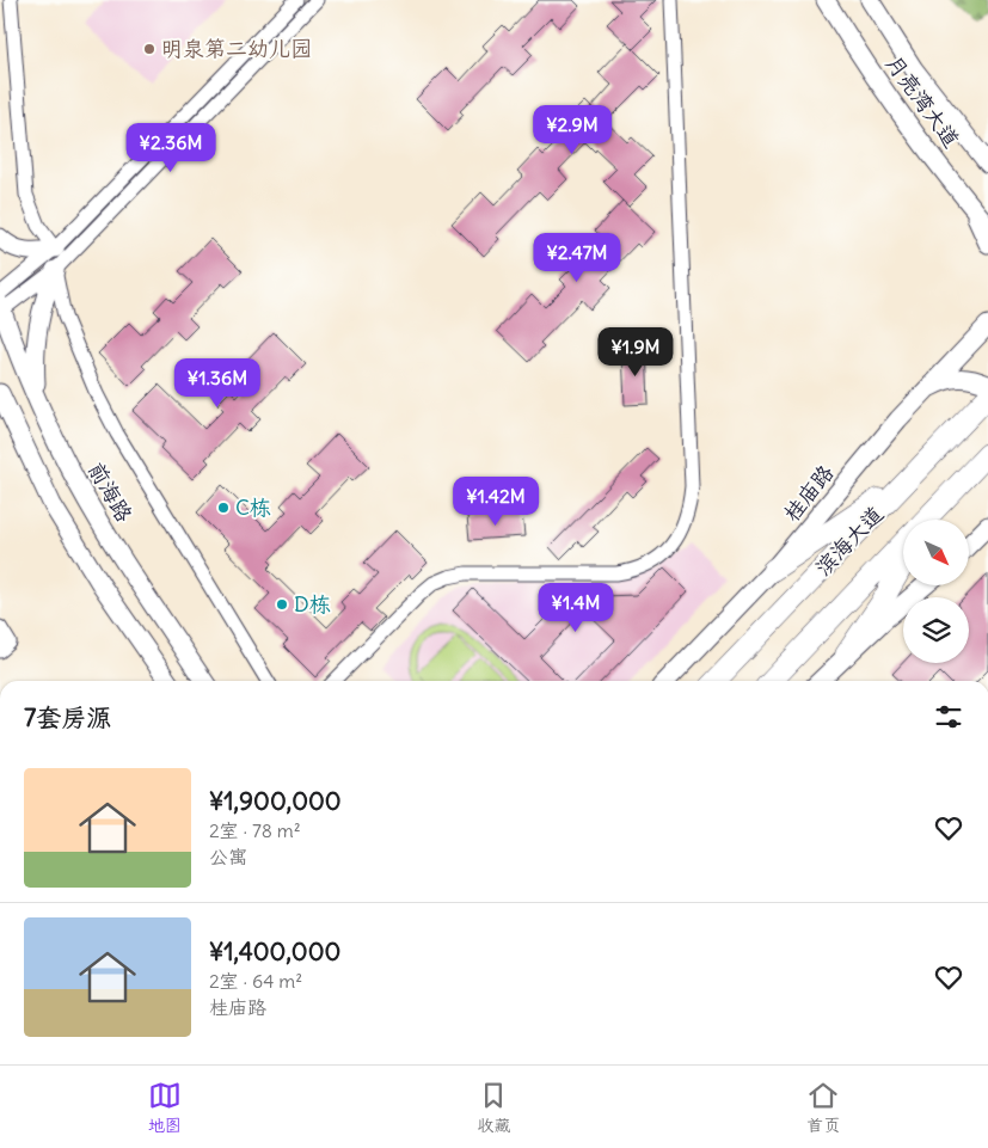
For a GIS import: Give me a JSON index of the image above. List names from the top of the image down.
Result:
{
  "streets": {
    "highway": ["滨海大道"],
    "main road": ["月亮湾大道", "前海路", "桂庙路"]
  },
  "places": ["明泉第二幼儿园", "C栋", "D栋"],
  "north": "bottom right",
  "page": {
    "price": [
      "¥2.9M",
      "¥2.36M",
      "¥2.47M",
      "¥1.9M",
      "¥1.36M",
      "¥1.42M",
      "¥1.4M"
    ],
    "heading": "7套房源",
    "list": [
      {
        "name": "¥1,900,000",
        "note": "2室 · 78 m² · 公寓"
      },
      {
        "name": "¥1,400,000",
        "note": "2室 · 64 m² · 桂庙路"
      }
    ],
    "tabs": ["地图", "收藏", "首页"]
  }
}
